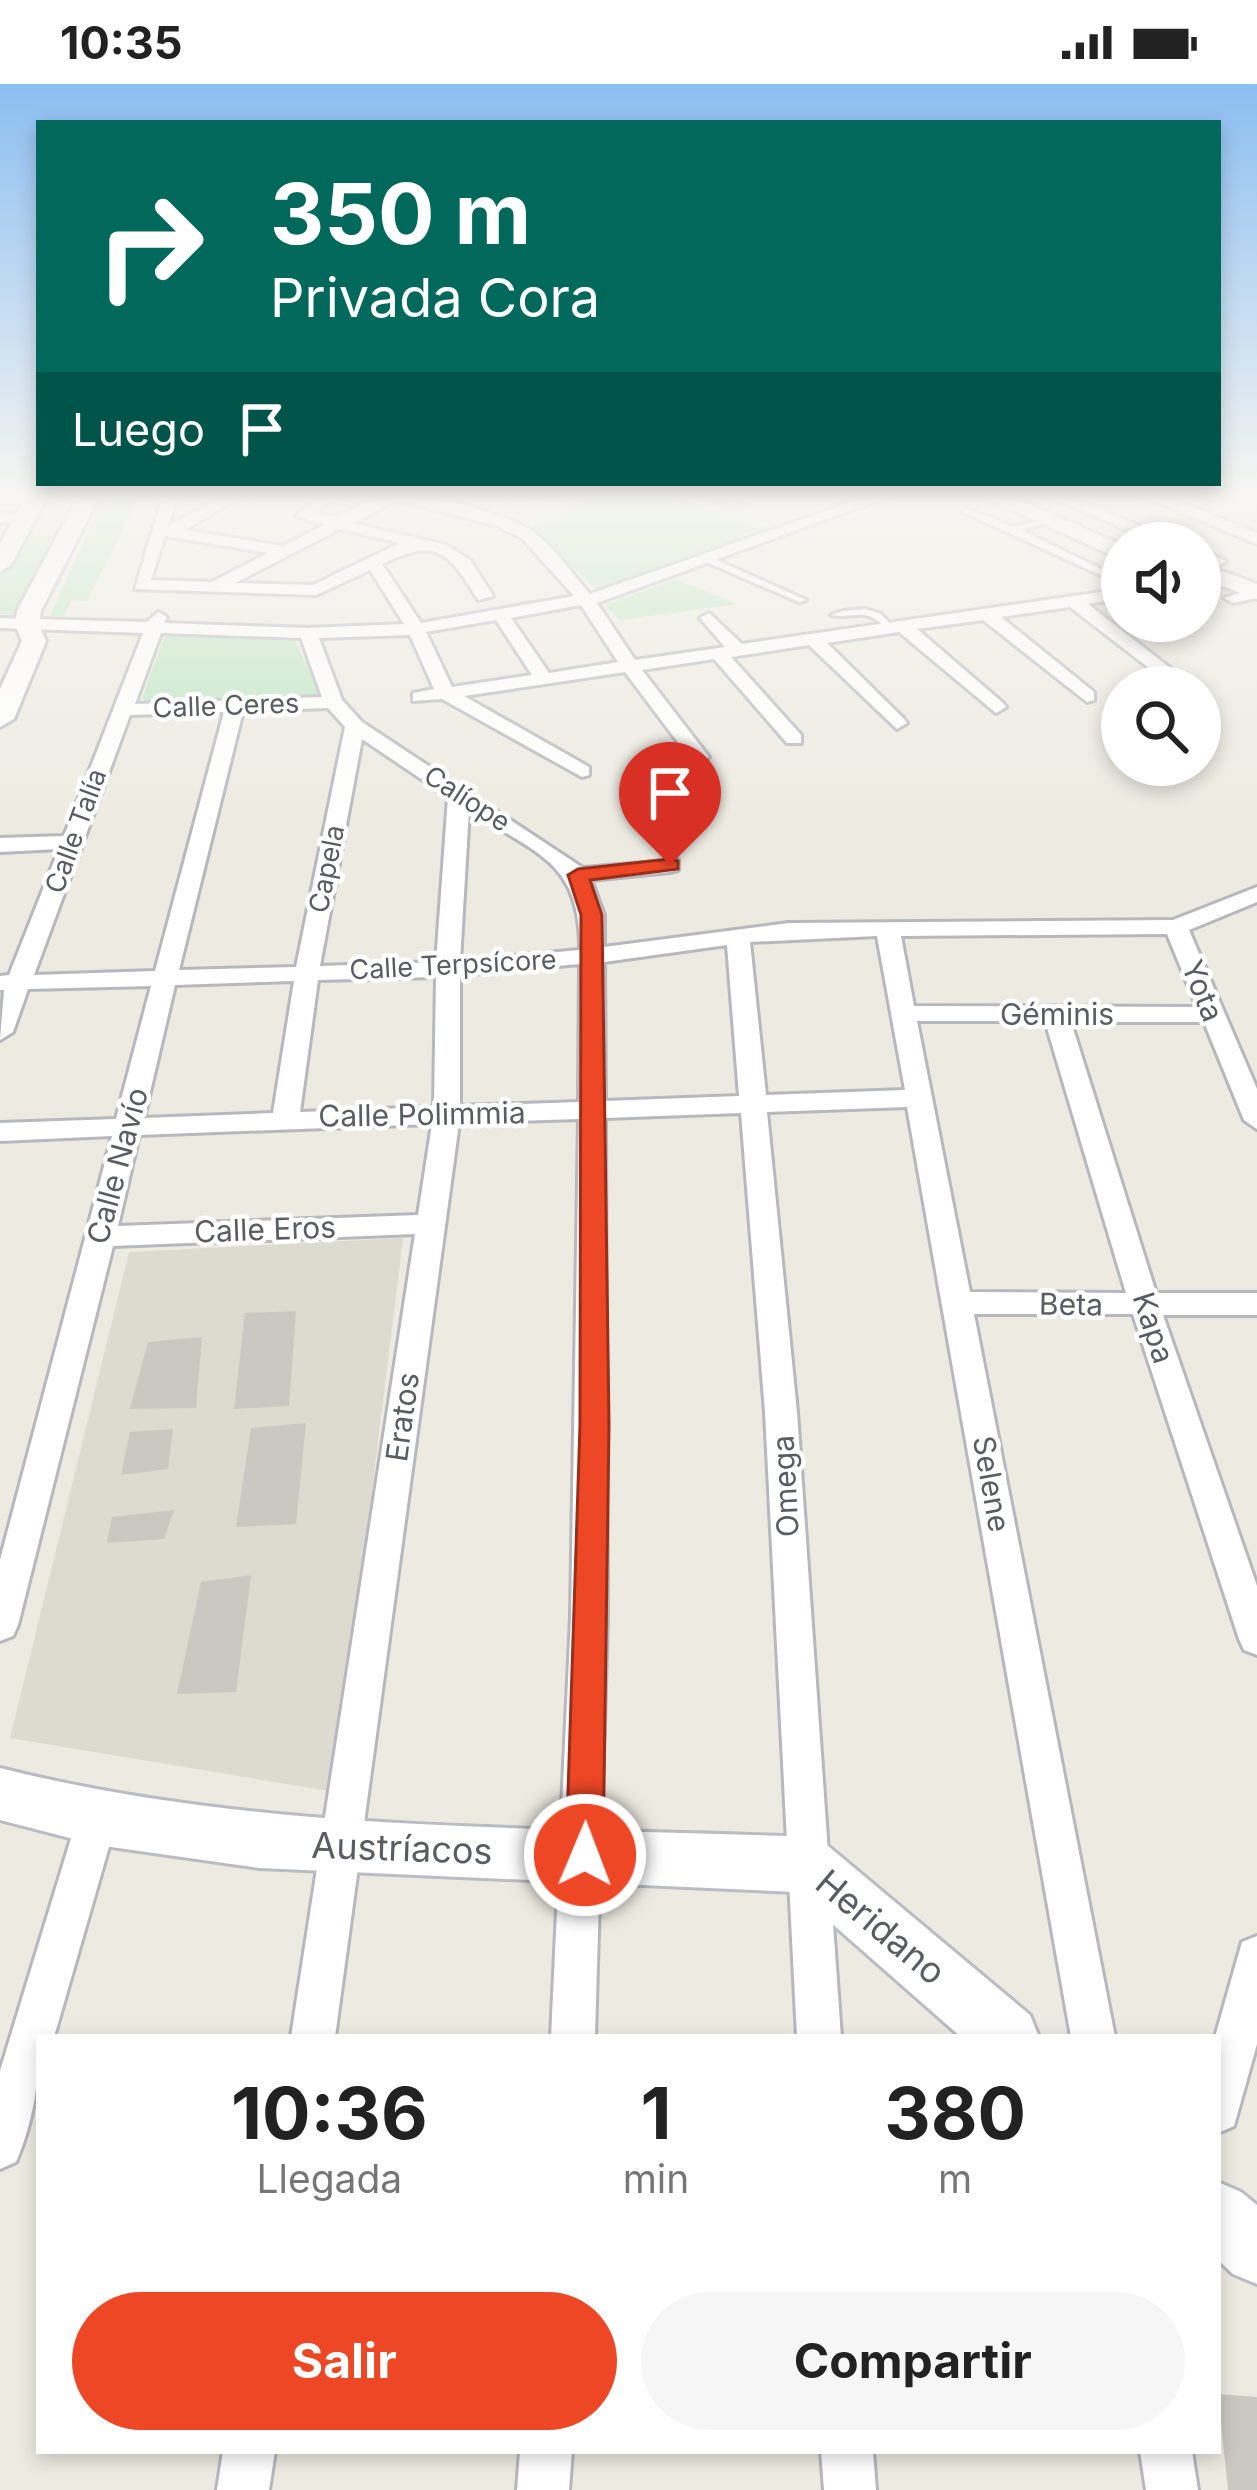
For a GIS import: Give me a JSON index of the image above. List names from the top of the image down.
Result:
{
  "streets": {
    "street": [
      "Calle Ceres",
      "Calíope",
      "Calle Talía",
      "Capela",
      "Calle Terpsícore",
      "Yota",
      "Géminis",
      "Calle Polimmia",
      "Calle Navío",
      "Calle Eros",
      "Beta",
      "Kapa",
      "Eratos",
      "Selene",
      "Omega",
      "Austríacos",
      "Heridano"
    ]
  },
  "crossings": [
    ["Calle Ceres", "Calle Talía"],
    ["Calle Ceres", "Calle Navío"],
    ["Calíope", "Capela"],
    ["Calíope", "Eratos"],
    ["Calle Talía", "Calle Terpsícore"],
    ["Capela", "Calle Terpsícore"],
    ["Capela", "Calle Polimmia"],
    ["Calle Terpsícore", "Yota"],
    ["Calle Terpsícore", "Calle Navío"],
    ["Calle Terpsícore", "Eratos"],
    ["Calle Terpsícore", "Selene"],
    ["Calle Terpsícore", "Omega"],
    ["Yota", "Géminis"],
    ["Géminis", "Kapa"],
    ["Géminis", "Selene"],
    ["Calle Polimmia", "Calle Navío"],
    ["Calle Polimmia", "Eratos"],
    ["Calle Polimmia", "Selene"],
    ["Calle Polimmia", "Omega"],
    ["Calle Navío", "Calle Eros"],
    ["Calle Eros", "Eratos"],
    ["Beta", "Kapa"],
    ["Beta", "Selene"],
    ["Eratos", "Austríacos"],
    ["Omega", "Austríacos"],
    ["Omega", "Heridano"],
    ["Austríacos", "Heridano"]
  ],
  "page": {
    "status": "10:35",
    "turn": ["350 m", "Privada Cora"],
    "then": "Luego",
    "eta": [
      "10:36",
      "Llegada",
      "1",
      "min",
      "380",
      "m"
    ],
    "buttons": ["Salir", "Compartir"]
  }
}
